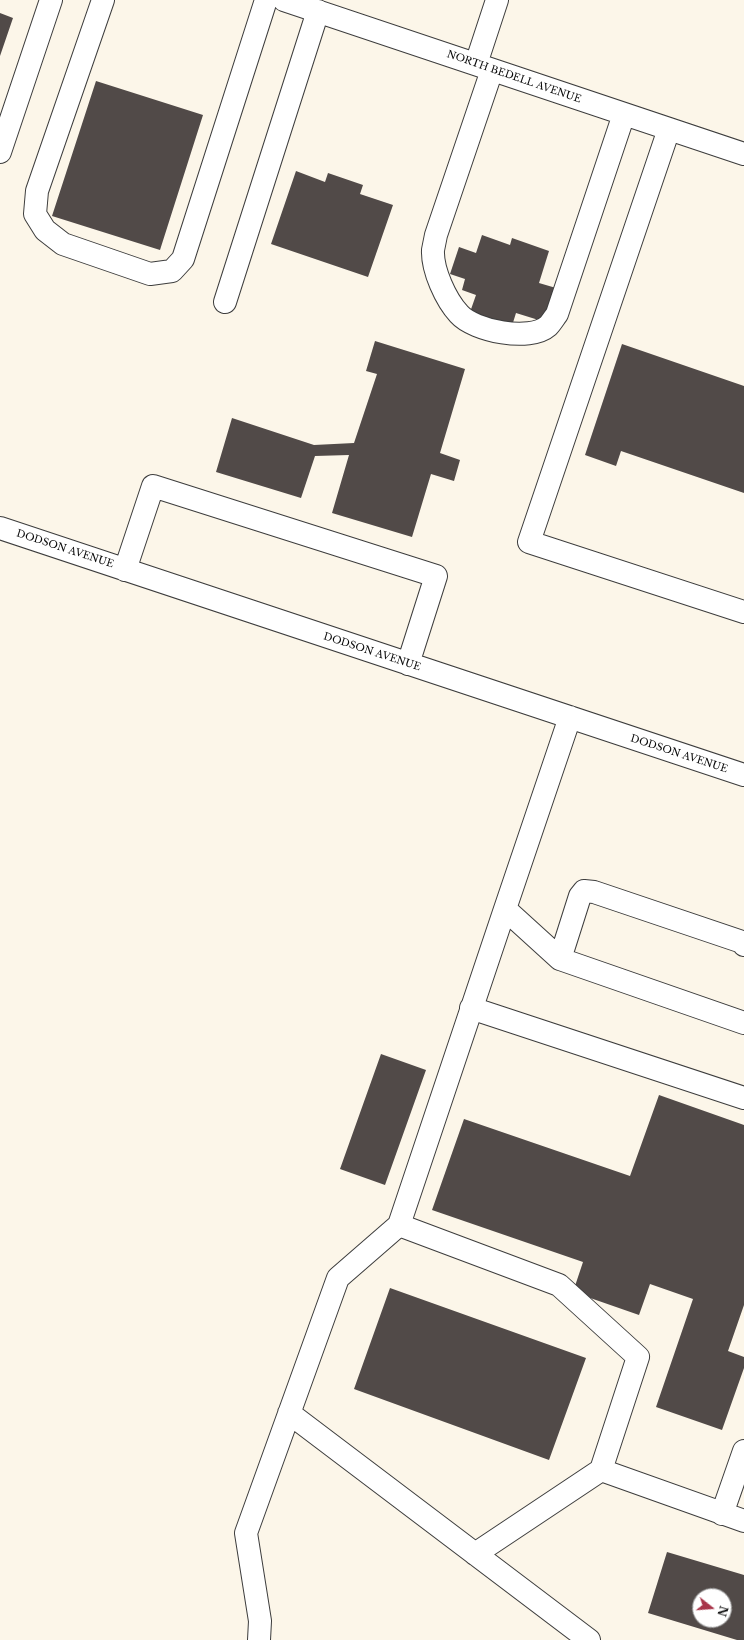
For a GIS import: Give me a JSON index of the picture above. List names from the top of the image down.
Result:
{
  "streets": {
    "street": ["NORTH BEDELL AVENUE", "DODSON AVENUE"]
  },
  "north": "right"
}
